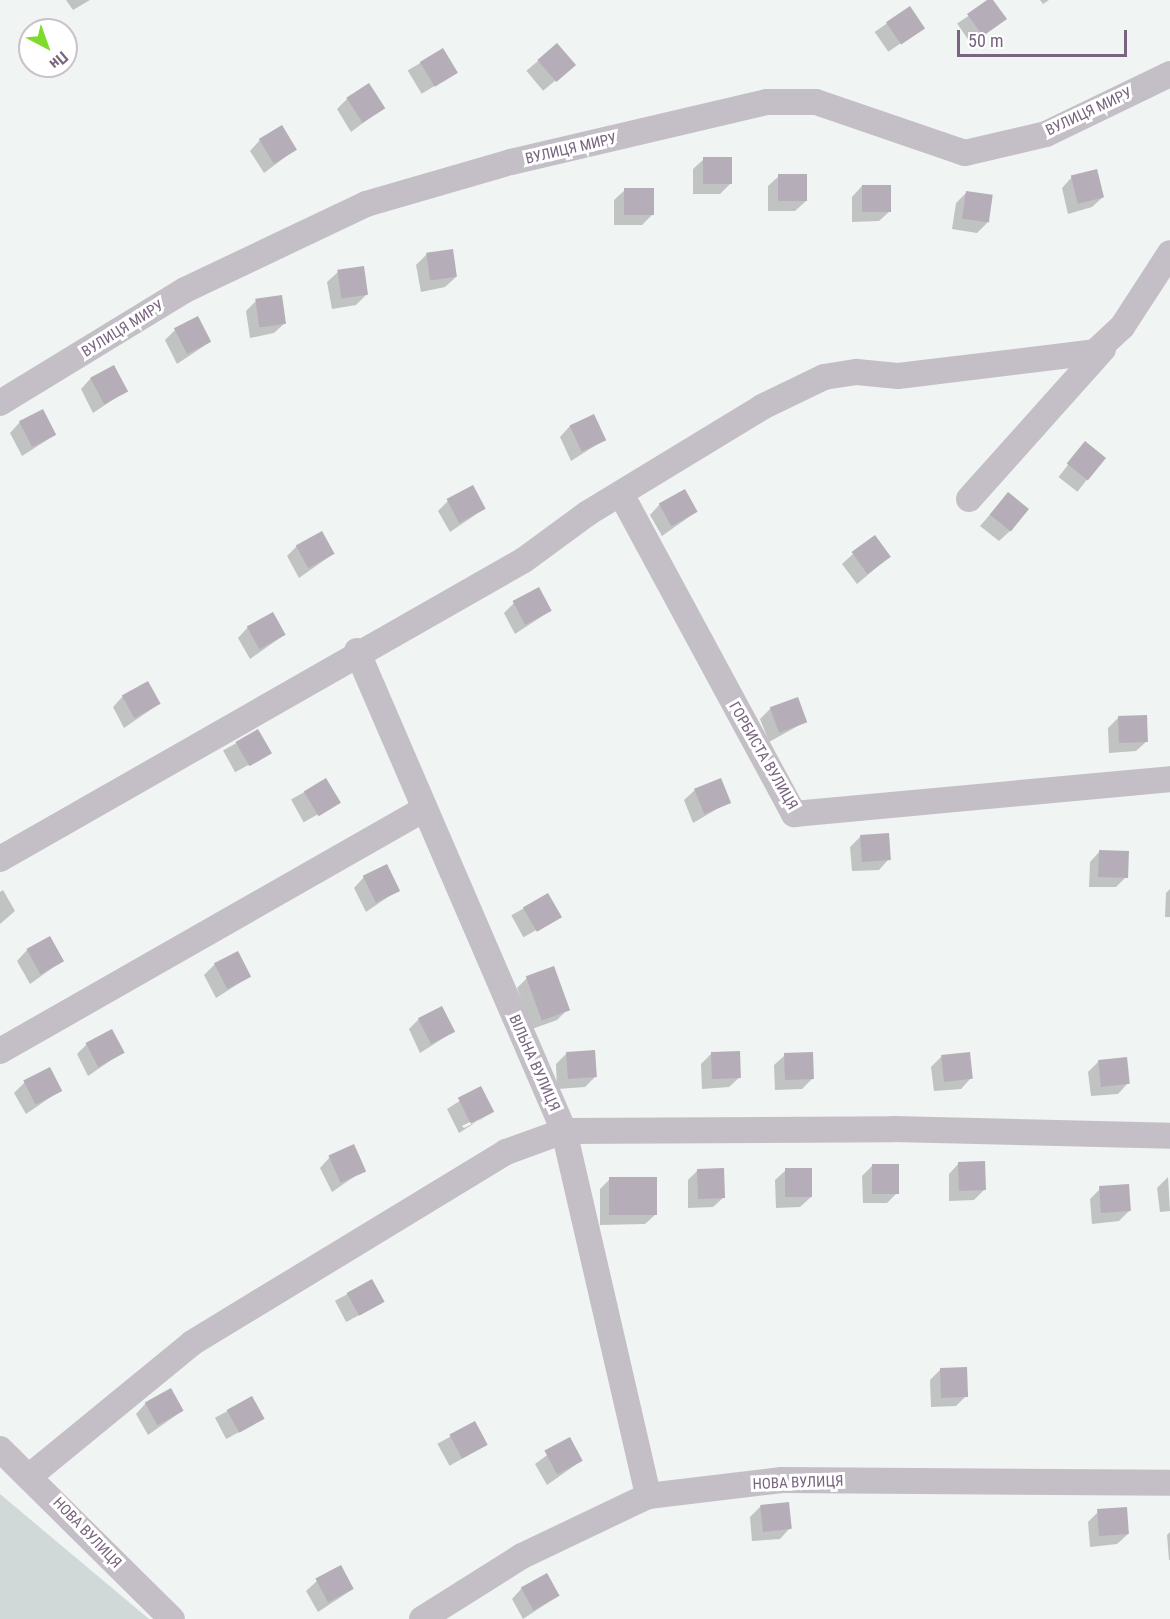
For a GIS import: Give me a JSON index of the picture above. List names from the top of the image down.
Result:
{
  "streets": {
    "street": [
      "ВУЛИЦЯ МИРУ",
      "ГОРБИСТА ВУЛИЦЯ",
      "ВІЛЬНА ВУЛИЦЯ",
      "НОВА ВУЛИЦЯ"
    ]
  },
  "crossings": [
    ["ВІЛЬНА ВУЛИЦЯ", "НОВА ВУЛИЦЯ"]
  ],
  "scale_bar": "50 m",
  "north": "bottom right"
}
